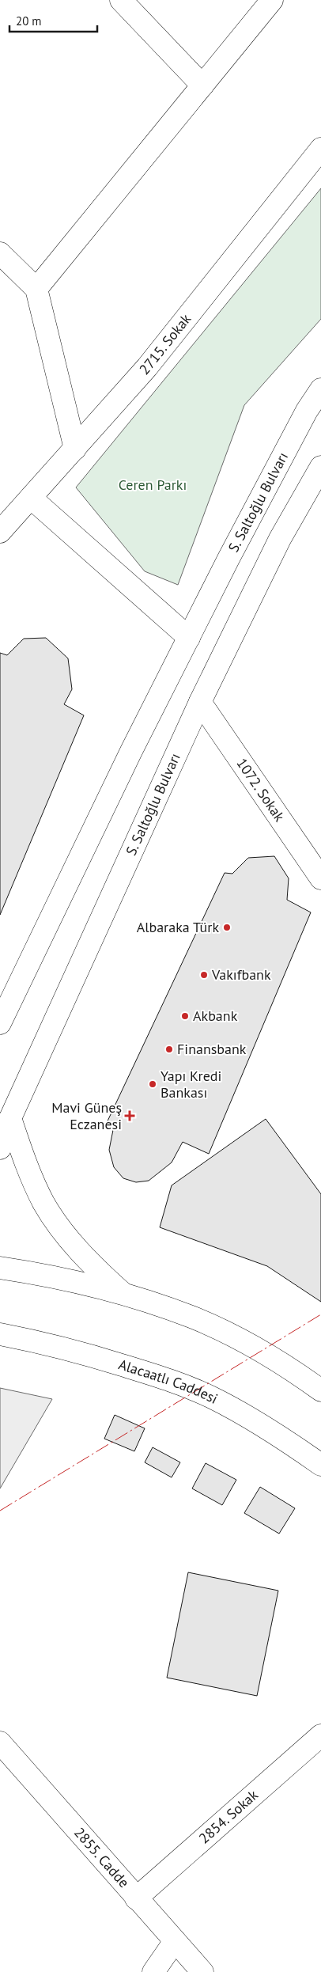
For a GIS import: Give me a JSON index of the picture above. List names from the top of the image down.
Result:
{
  "streets": {
    "main road": [
      "2715. Sokak",
      "S. Saltoğlu Bulvarı",
      "1072. Sokak",
      "Alacaatlı Caddesi",
      "2854. Sokak",
      "2855. Cadde"
    ]
  },
  "crossings": [
    ["S. Saltoğlu Bulvarı", "1072. Sokak"],
    ["2854. Sokak", "2855. Cadde"]
  ],
  "parks": ["Ceren Parkı"],
  "places": {
    "other": [
      "Albaraka Türk",
      "Vakıfbank",
      "Akbank",
      "Finansbank",
      "Yapı Kredi Bankası"
    ],
    "health": ["Mavi Güneş Eczanesi"]
  },
  "scale_bar": "20 m"
}
